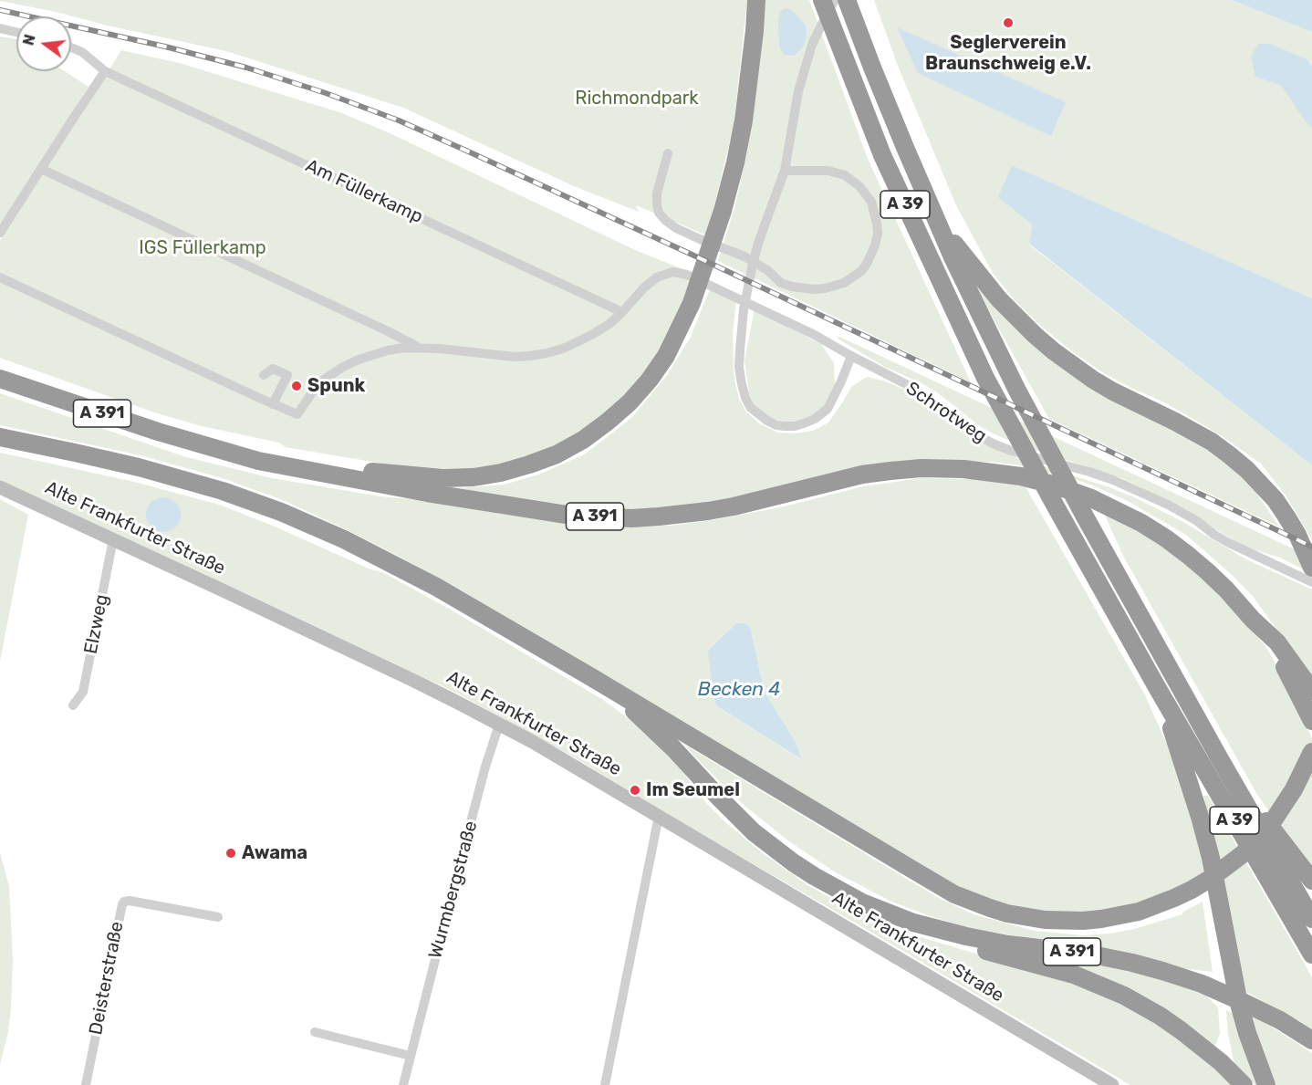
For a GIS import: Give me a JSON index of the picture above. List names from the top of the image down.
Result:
{
  "streets": {
    "highway": ["A 39", "A 391"],
    "street": [
      "Am Füllerkamp",
      "Schrotweg",
      "Alte Frankfurter Straße",
      "Elzweg",
      "Wurmbergstraße",
      "Deisterstraße"
    ]
  },
  "crossings": [
    ["Alte Frankfurter Straße", "Elzweg"],
    ["Alte Frankfurter Straße", "Wurmbergstraße"]
  ],
  "water": ["Becken 4"],
  "parks": ["Richmondpark", "IGS Füllerkamp"],
  "places": [
    "Seglerverein Braunschweig e.V.",
    "Spunk",
    "Im Seumel",
    "Awama"
  ],
  "north": "left"
}
